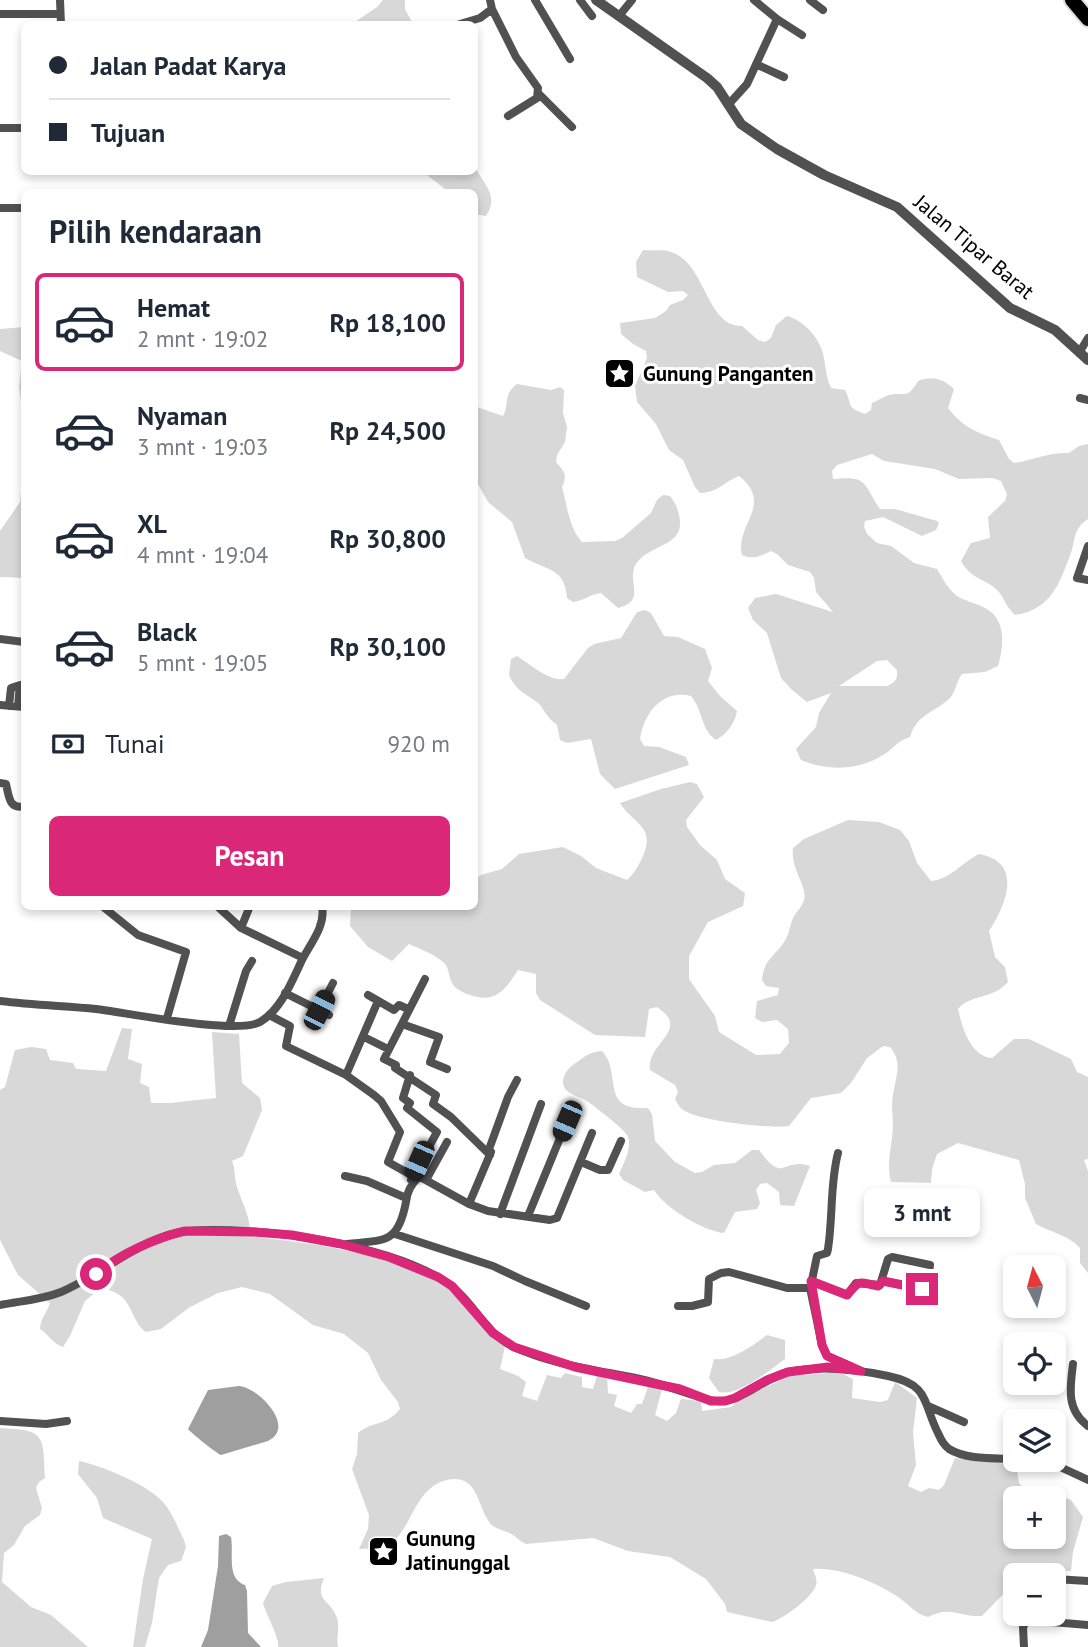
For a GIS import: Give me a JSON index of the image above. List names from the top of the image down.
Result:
{
  "streets": {
    "street": ["Jalan Tipar Barat"]
  },
  "places": {
    "place": ["Gunung Panganten", "Gunung Jatinunggal"]
  },
  "north": "top",
  "page": {
    "banner": ["Jalan Padat Karya", "Tujuan"],
    "heading": "Pilih kendaraan",
    "list": [
      {
        "name": "Hemat",
        "note": "2 mnt · 19:02",
        "value": "Rp 18,100"
      },
      {
        "name": "Nyaman",
        "note": "3 mnt · 19:03",
        "value": "Rp 24,500"
      },
      {
        "name": "XL",
        "note": "4 mnt · 19:04",
        "value": "Rp 30,800"
      },
      {
        "name": "Black",
        "note": "5 mnt · 19:05",
        "value": "Rp 30,100"
      }
    ],
    "pay": ["Tunai", "920 m"],
    "buttons": "Pesan",
    "bubble": "3 mnt",
    "map_buttons": ["+", "−"]
  }
}
